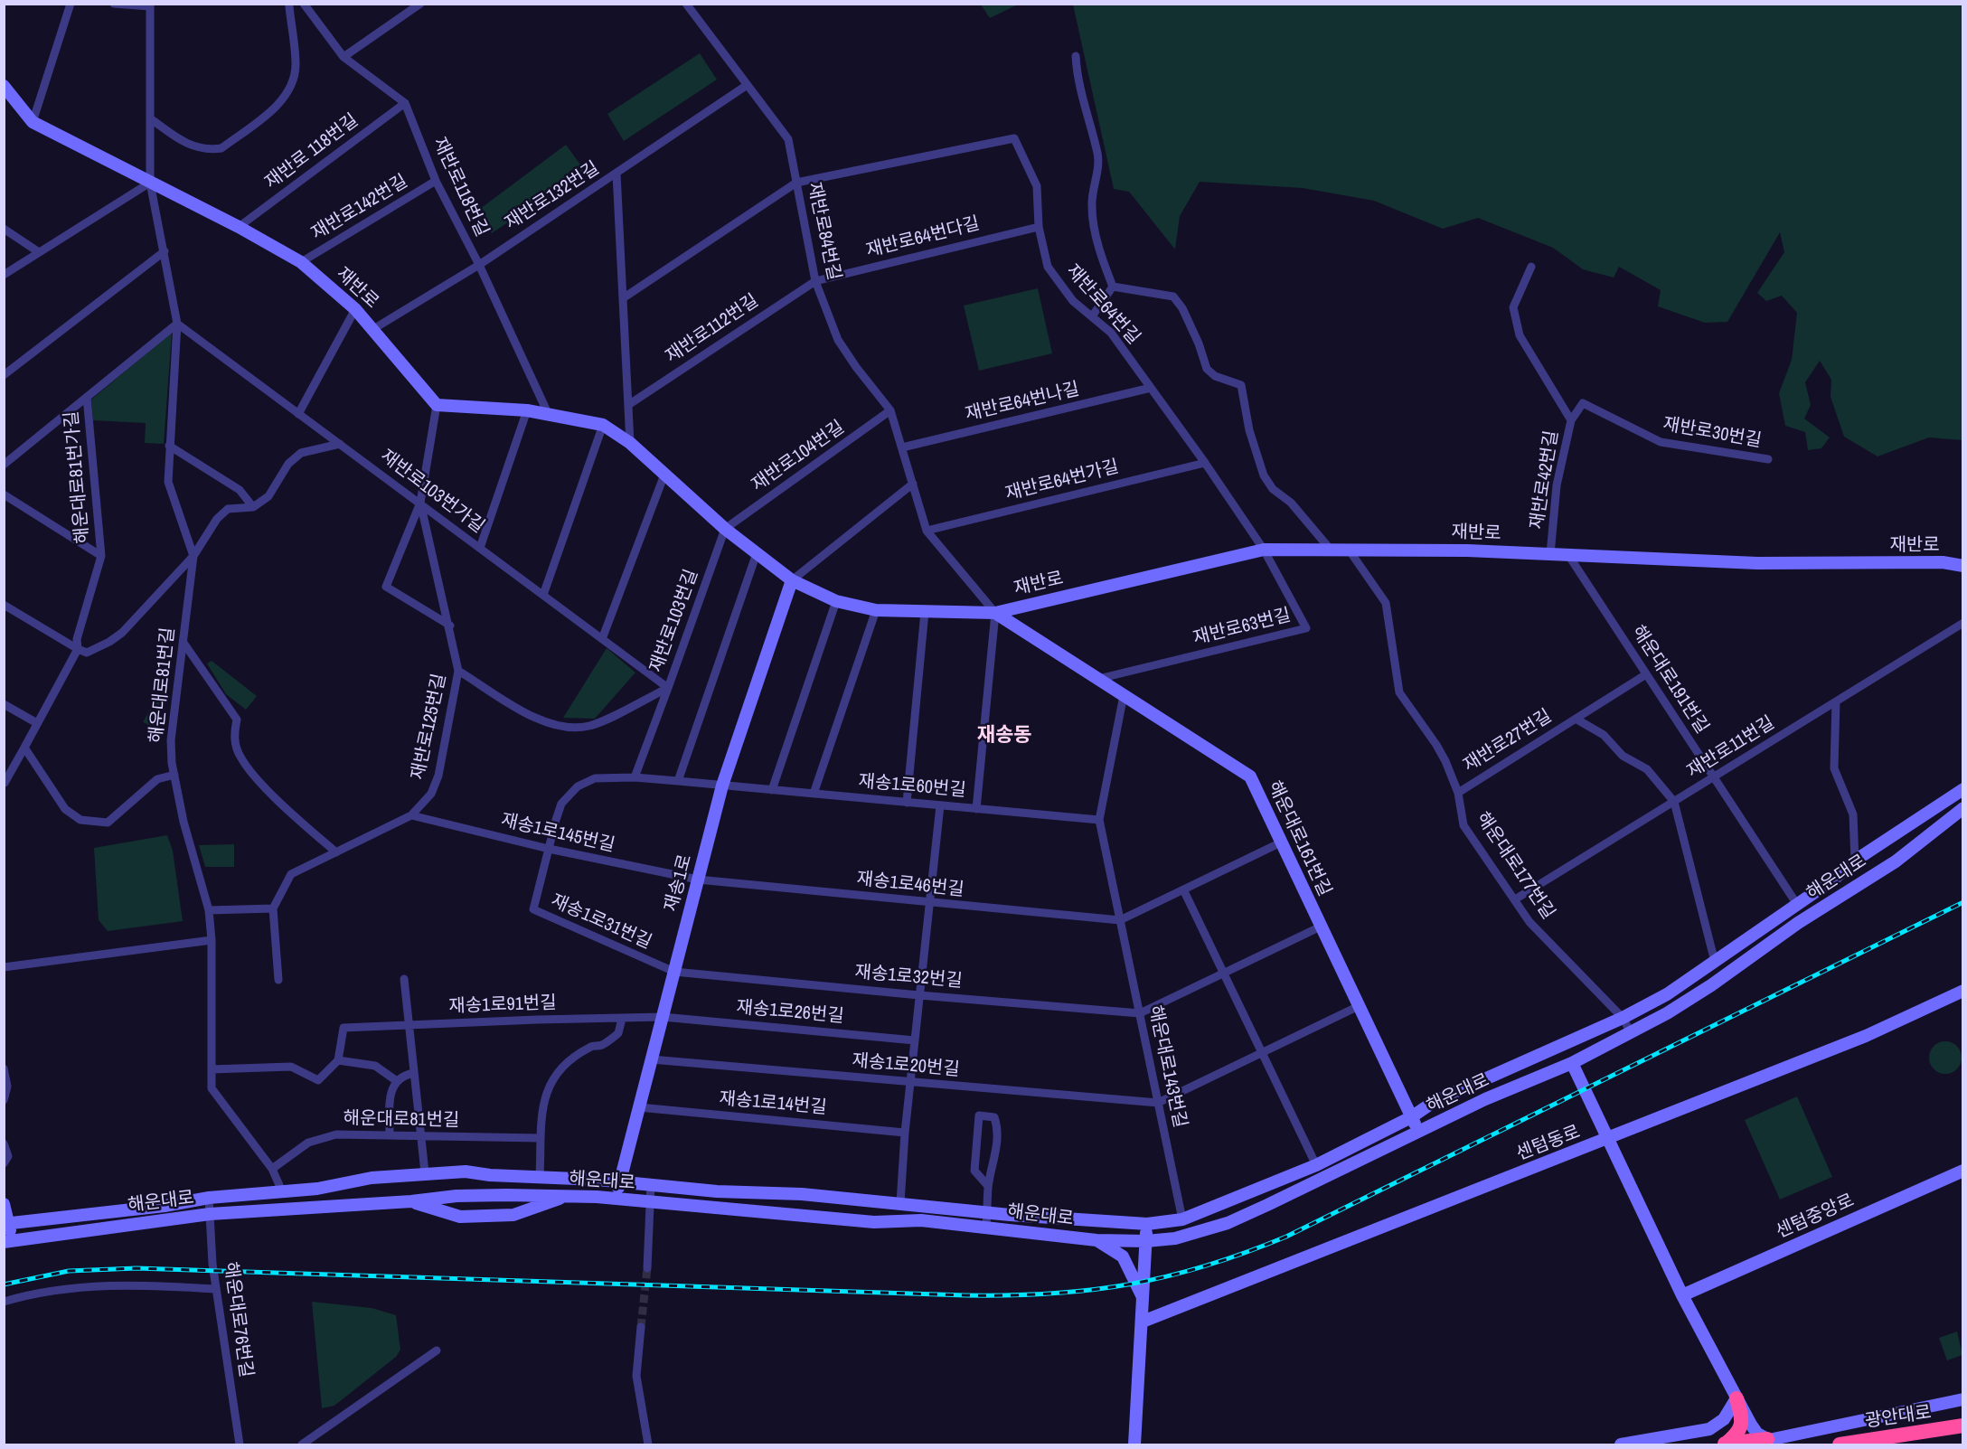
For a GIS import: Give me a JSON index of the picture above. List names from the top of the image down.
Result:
{
  "streets": {
    "highway": ["광안대로"],
    "main road": [
      "재반로",
      "해운대로161번길",
      "해운대로",
      "재송1로",
      "센텀동로",
      "센텀중앙로"
    ],
    "street": [
      "재반로 118번길",
      "재반로118번길",
      "재반로132번길",
      "재반로142번길",
      "재반로84번길",
      "재반로64번다길",
      "재반로64번길",
      "재반로112번길",
      "재반로64번나길",
      "재반로30번길",
      "재반로104번길",
      "해운대로81번가길",
      "재반로42번길",
      "재반로64번가길",
      "재반로103번가길",
      "재반로103번길",
      "재반로63번길",
      "해운대로191번길",
      "해운대로81번길",
      "재반로125번길",
      "재반로27번길",
      "재반로11번길",
      "재송1로60번길",
      "재송1로145번길",
      "해운대로177번길",
      "재송1로46번길",
      "재송1로31번길",
      "재송1로32번길",
      "재송1로91번길",
      "재송1로26번길",
      "재송1로20번길",
      "해운대로143번길",
      "재송1로14번길",
      "해운대로76번길"
    ]
  },
  "crossings": [
    ["재반로 118번길", "재반로118번길"],
    ["재반로 118번길", "재반로"],
    ["재반로118번길", "재반로132번길"],
    ["재반로118번길", "재반로142번길"],
    ["재반로118번길", "재반로"],
    ["재반로132번길", "재반로84번길"],
    ["재반로132번길", "재반로"],
    ["재반로142번길", "재반로"],
    ["재반로84번길", "재반로64번다길"],
    ["재반로84번길", "재반로"],
    ["재반로84번길", "재반로64번길"],
    ["재반로84번길", "재반로112번길"],
    ["재반로84번길", "재반로64번나길"],
    ["재반로84번길", "재반로104번길"],
    ["재반로84번길", "재반로64번가길"],
    ["재반로84번길", "해운대로161번길"],
    ["재반로64번다길", "재반로64번길"],
    ["재반로64번다길", "재반로112번길"],
    ["재반로", "재반로64번길"],
    ["재반로", "재반로104번길"],
    ["재반로", "재반로42번길"],
    ["재반로", "재반로103번길"],
    ["재반로", "재반로63번길"],
    ["재반로", "해운대로191번길"],
    ["재반로", "해운대로81번길"],
    ["재반로", "재반로125번길"],
    ["재반로", "재송1로60번길"],
    ["재반로", "해운대로161번길"],
    ["재반로", "해운대로177번길"],
    ["재반로", "재송1로"],
    ["재반로64번길", "재반로64번나길"],
    ["재반로64번길", "재반로64번가길"],
    ["재반로64번길", "재반로63번길"],
    ["재반로30번길", "재반로42번길"],
    ["재반로104번길", "재반로103번길"],
    ["해운대로81번가길", "재반로103번가길"],
    ["해운대로81번가길", "해운대로81번길"],
    ["재반로103번가길", "재반로103번길"],
    ["재반로103번가길", "해운대로81번길"],
    ["재반로103번가길", "재반로125번길"],
    ["재반로103번길", "재반로125번길"],
    ["재반로63번길", "해운대로161번길"],
    ["해운대로191번길", "재반로27번길"],
    ["해운대로191번길", "재반로11번길"],
    ["해운대로191번길", "해운대로"],
    ["해운대로81번길", "해운대로"],
    ["재반로125번길", "재송1로145번길"],
    ["재반로27번길", "재반로11번길"],
    ["재반로27번길", "해운대로177번길"],
    ["재반로11번길", "해운대로177번길"],
    ["재반로11번길", "해운대로"],
    ["재송1로60번길", "재송1로"],
    ["재송1로60번길", "재송1로31번길"],
    ["재송1로60번길", "해운대로143번길"],
    ["재송1로145번길", "재송1로"],
    ["재송1로145번길", "재송1로46번길"],
    ["재송1로145번길", "재송1로31번길"],
    ["해운대로161번길", "해운대로"],
    ["해운대로161번길", "해운대로143번길"],
    ["해운대로177번길", "해운대로"],
    ["해운대로", "재송1로"],
    ["해운대로", "해운대로143번길"],
    ["해운대로", "해운대로76번길"],
    ["재송1로", "재송1로46번길"],
    ["재송1로", "재송1로31번길"],
    ["재송1로", "재송1로32번길"],
    ["재송1로", "재송1로91번길"],
    ["재송1로", "재송1로26번길"],
    ["재송1로", "재송1로20번길"],
    ["재송1로", "재송1로14번길"],
    ["재송1로46번길", "해운대로143번길"],
    ["재송1로31번길", "재송1로32번길"],
    ["재송1로32번길", "해운대로143번길"],
    ["재송1로91번길", "재송1로26번길"],
    ["재송1로20번길", "해운대로143번길"]
  ],
  "districts": ["재송동"]
}
